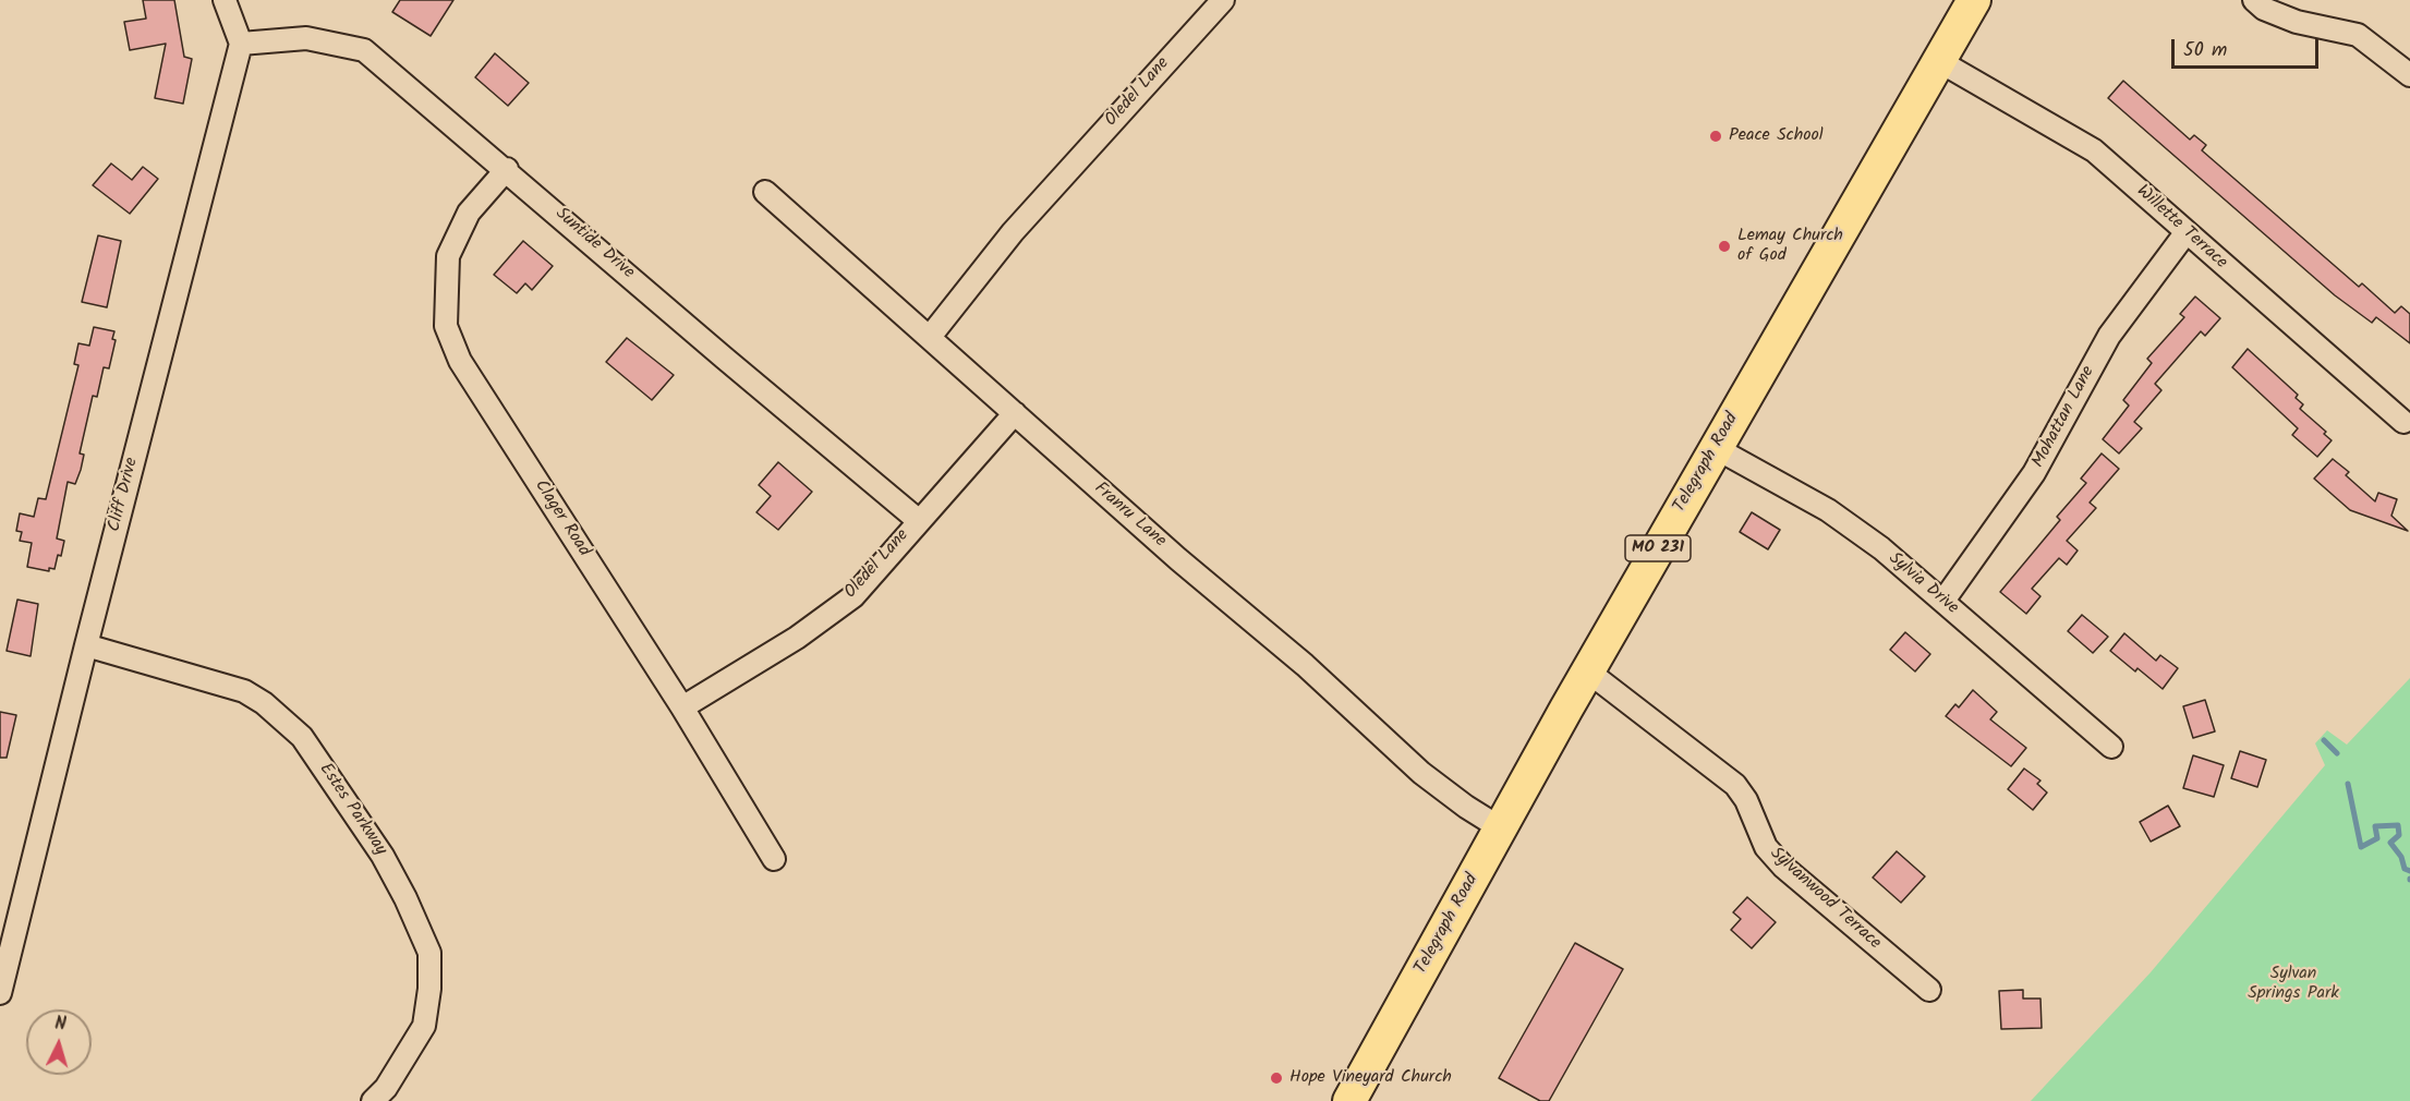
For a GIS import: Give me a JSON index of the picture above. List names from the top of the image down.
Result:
{
  "streets": {
    "main road": ["Telegraph Road", "MO 231"],
    "street": [
      "Oledel Lane",
      "Willette Terrace",
      "Suntide Drive",
      "Mohattan Lane",
      "Cliff Drive",
      "Franru Lane",
      "Clager Road",
      "Sylvia Drive",
      "Estes Parkway",
      "Sylvanwood Terrace"
    ]
  },
  "crossings": [
    ["Oledel Lane", "Suntide Drive"],
    ["Oledel Lane", "Franru Lane"],
    ["Oledel Lane", "Clager Road"],
    ["Willette Terrace", "Mohattan Lane"],
    ["Willette Terrace", "Telegraph Road"],
    ["Suntide Drive", "Cliff Drive"],
    ["Suntide Drive", "Clager Road"],
    ["Mohattan Lane", "Sylvia Drive"],
    ["Telegraph Road", "Franru Lane"],
    ["Telegraph Road", "Sylvia Drive"],
    ["Telegraph Road", "Sylvanwood Terrace"],
    ["Cliff Drive", "Estes Parkway"]
  ],
  "parks": ["Sylvan Springs Park"],
  "places": ["Peace School", "Lemay Church of God", "Hope Vineyard Church"],
  "scale_bar": "50 m",
  "north": "top"
}
